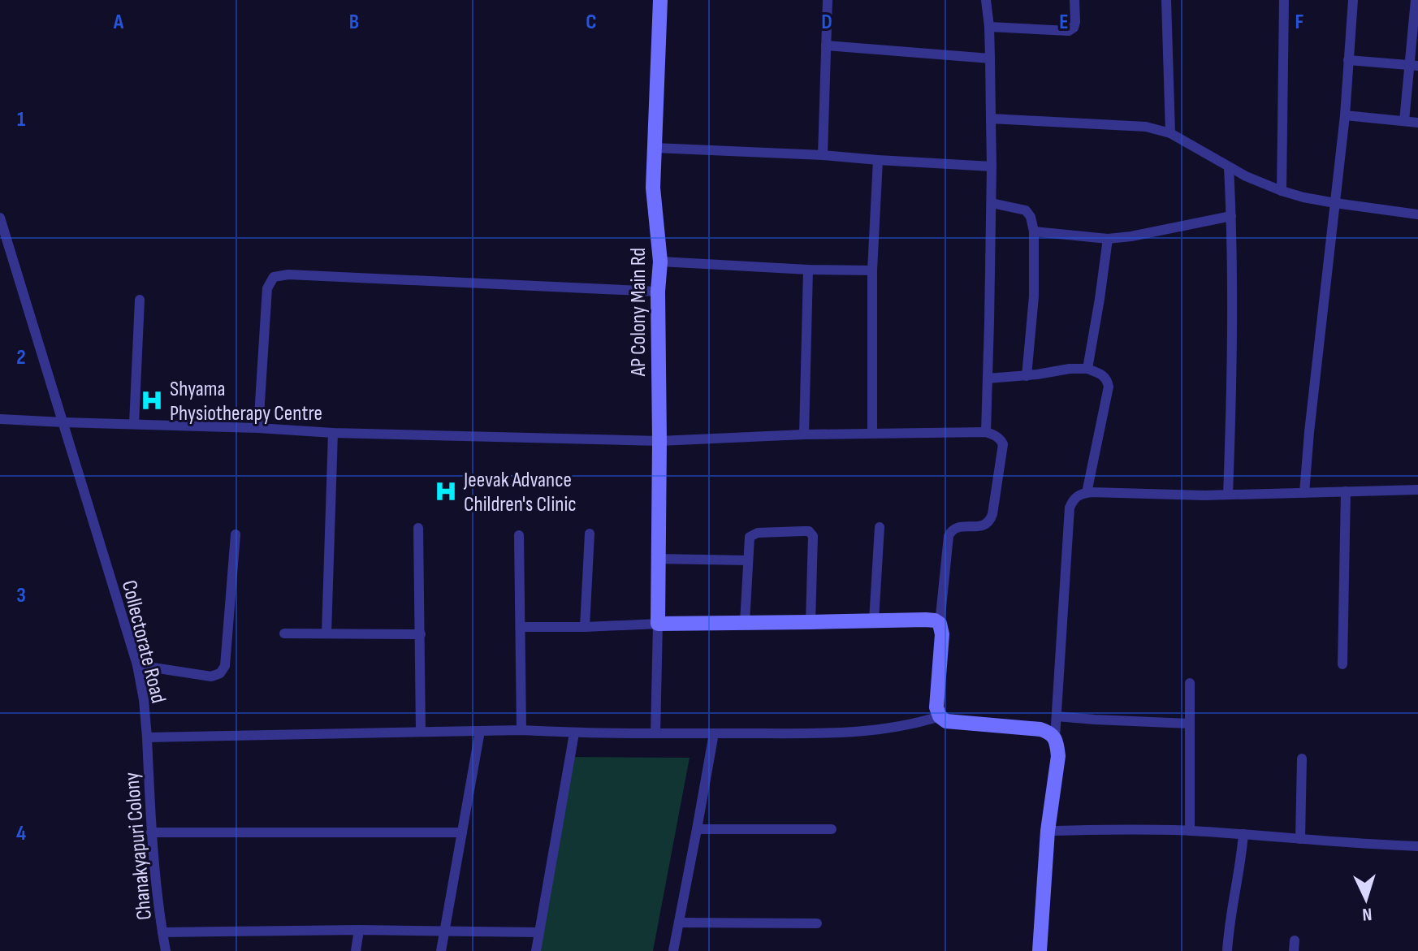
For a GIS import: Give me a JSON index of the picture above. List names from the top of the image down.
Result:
{
  "streets": {
    "street": ["AP Colony Main Rd", "Collectorate Road", "Chanakyapuri Colony"]
  },
  "crossings": [
    ["Collectorate Road", "Chanakyapuri Colony"]
  ],
  "places": {
    "hospital": ["Shyama Physiotherapy Centre", "Jeevak Advance Children's Clinic"]
  },
  "north": "bottom",
  "grid": {
    "columns": [
      "A",
      "B",
      "C",
      "D",
      "E",
      "F"
    ],
    "rows": [
      "1",
      "2",
      "3",
      "4"
    ]
  }
}
